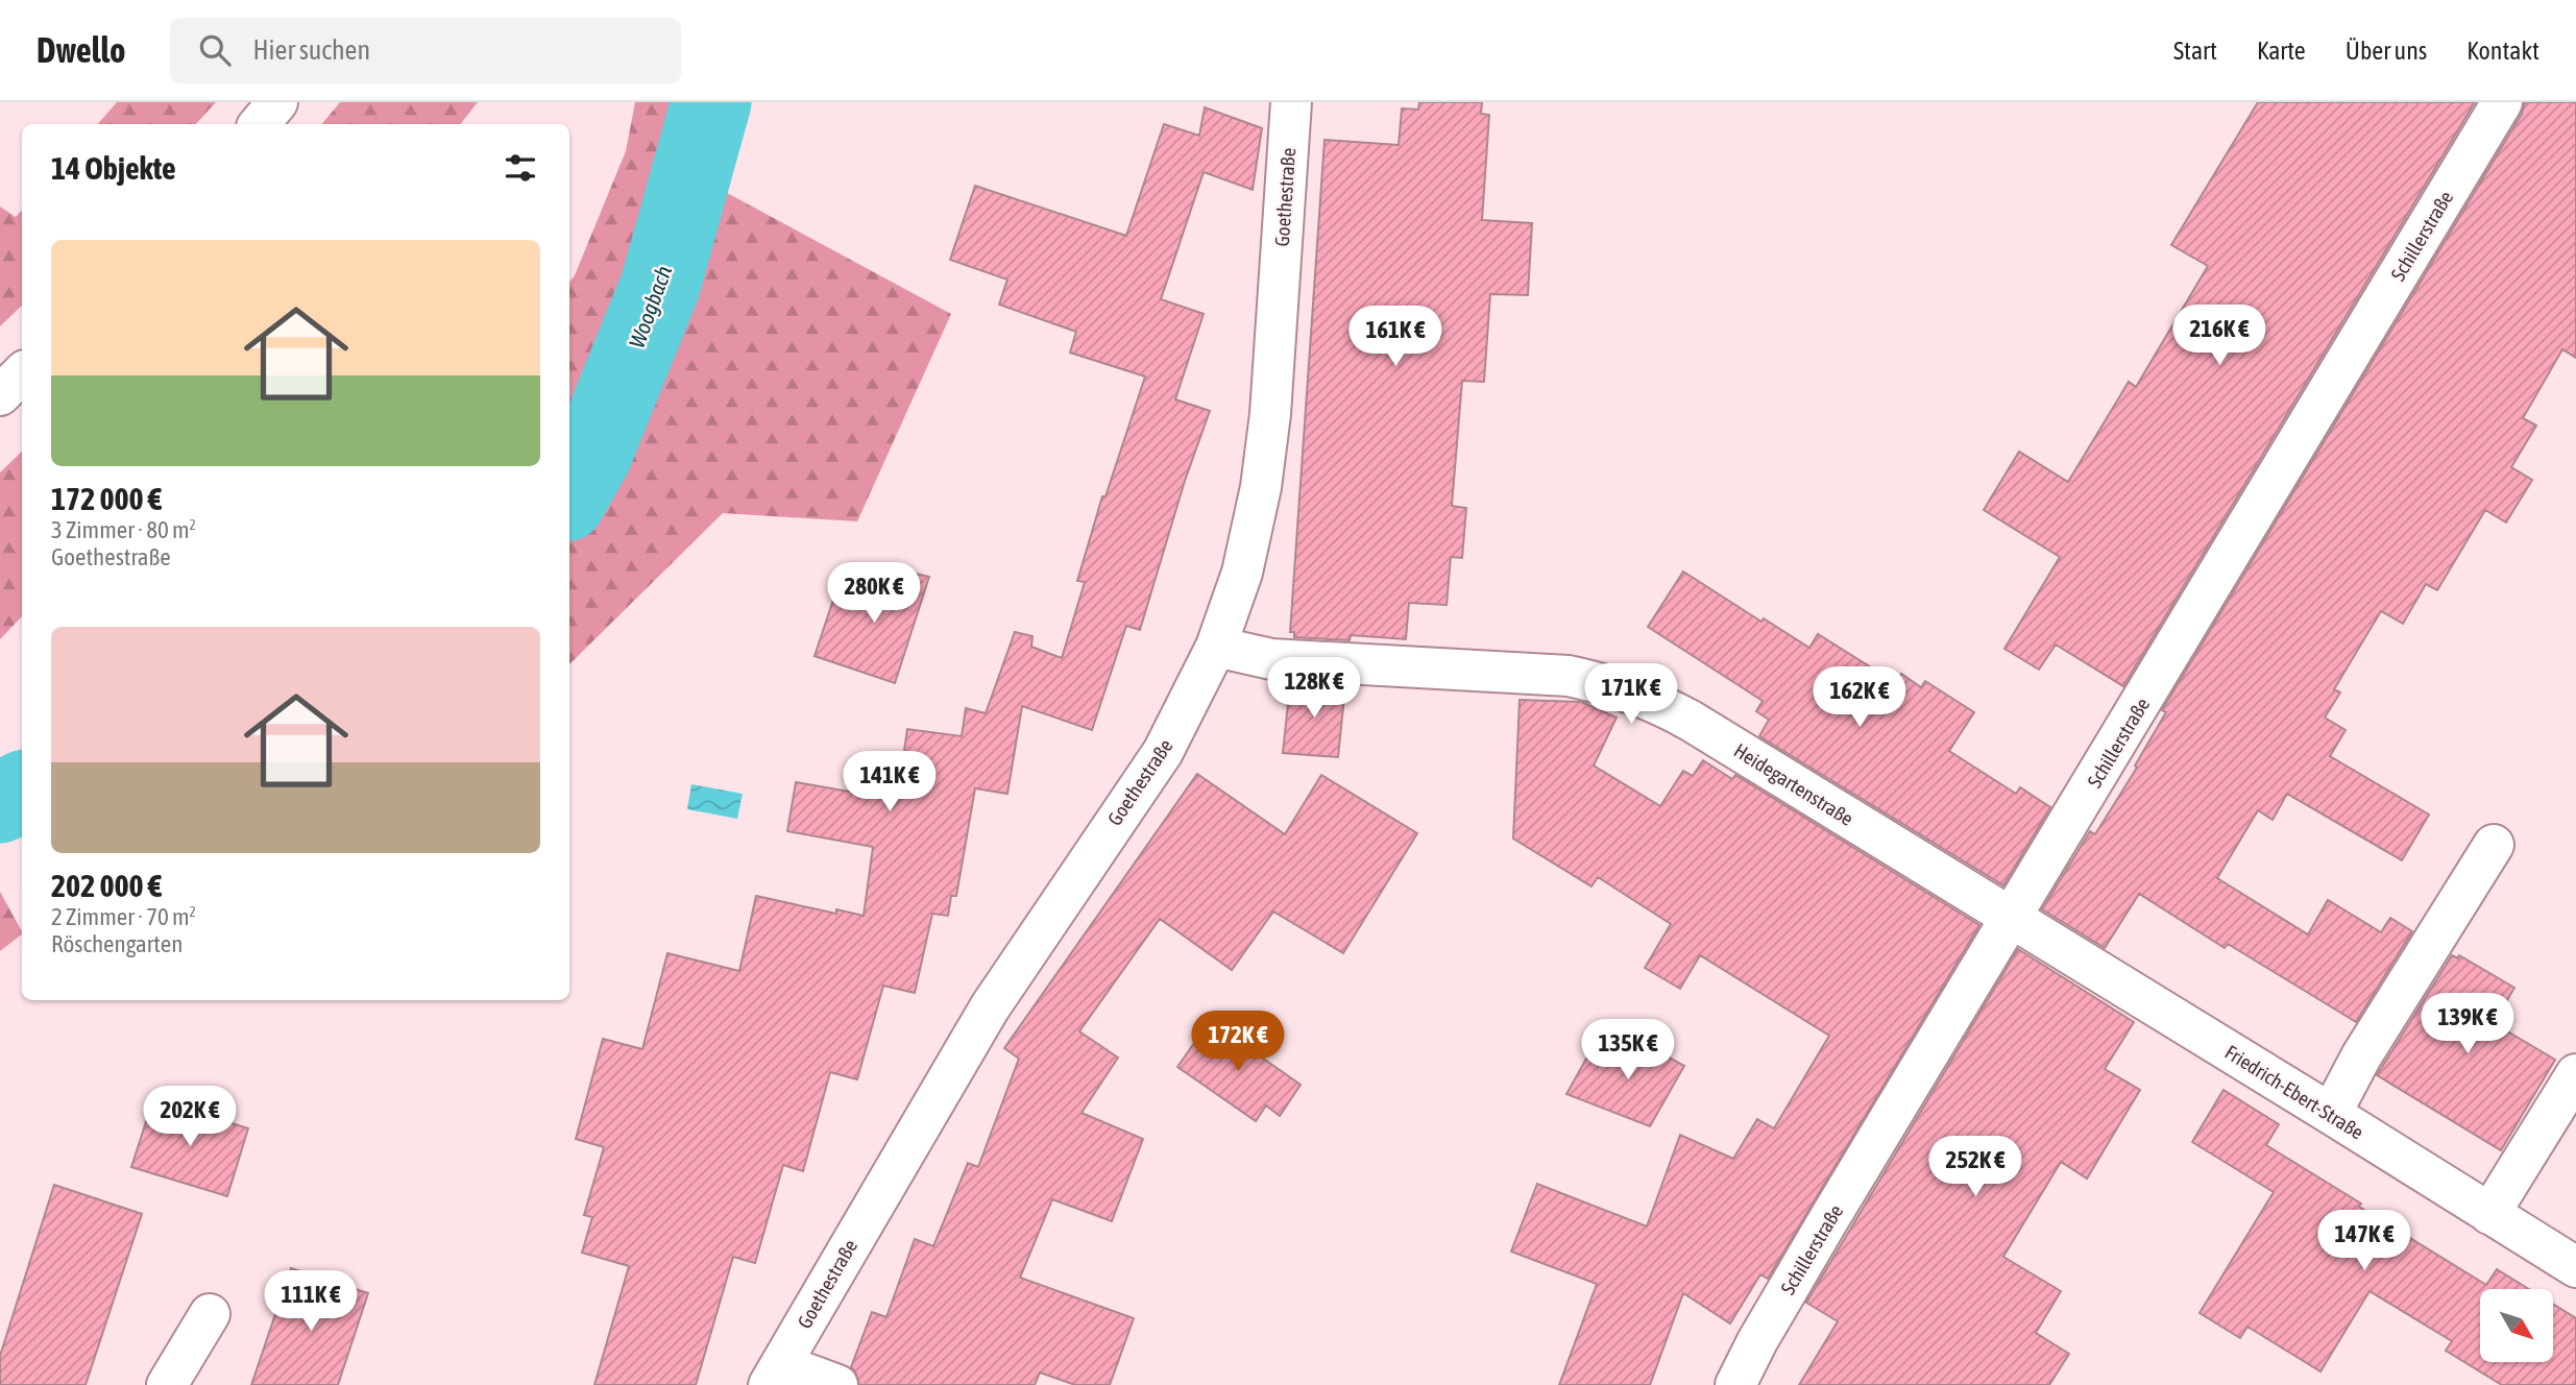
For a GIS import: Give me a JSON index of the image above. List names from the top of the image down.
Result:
{
  "streets": {
    "street": [
      "Goethestraße",
      "Schillerstraße",
      "Heidegartenstraße",
      "Friedrich-Ebert-Straße"
    ]
  },
  "crossings": [
    ["Goethestraße", "Heidegartenstraße"],
    ["Schillerstraße", "Heidegartenstraße"],
    ["Schillerstraße", "Friedrich-Ebert-Straße"],
    ["Heidegartenstraße", "Friedrich-Ebert-Straße"]
  ],
  "water": ["Woogbach"],
  "north": "bottom right",
  "page": {
    "header": "Dwello",
    "search": "Hier suchen",
    "nav": [
      "Start",
      "Karte",
      "Über uns",
      "Kontakt"
    ],
    "heading": "14 Objekte",
    "list": [
      {
        "name": "172 000 €",
        "note": "3 Zimmer · 80 m² · Goethestraße"
      },
      {
        "name": "202 000 €",
        "note": "2 Zimmer · 70 m² · Röschengarten"
      }
    ],
    "price": [
      "216K €",
      "161K €",
      "280K €",
      "128K €",
      "171K €",
      "162K €",
      "141K €",
      "139K €",
      "172K €",
      "135K €",
      "202K €",
      "252K €",
      "147K €",
      "111K €"
    ]
  }
}
